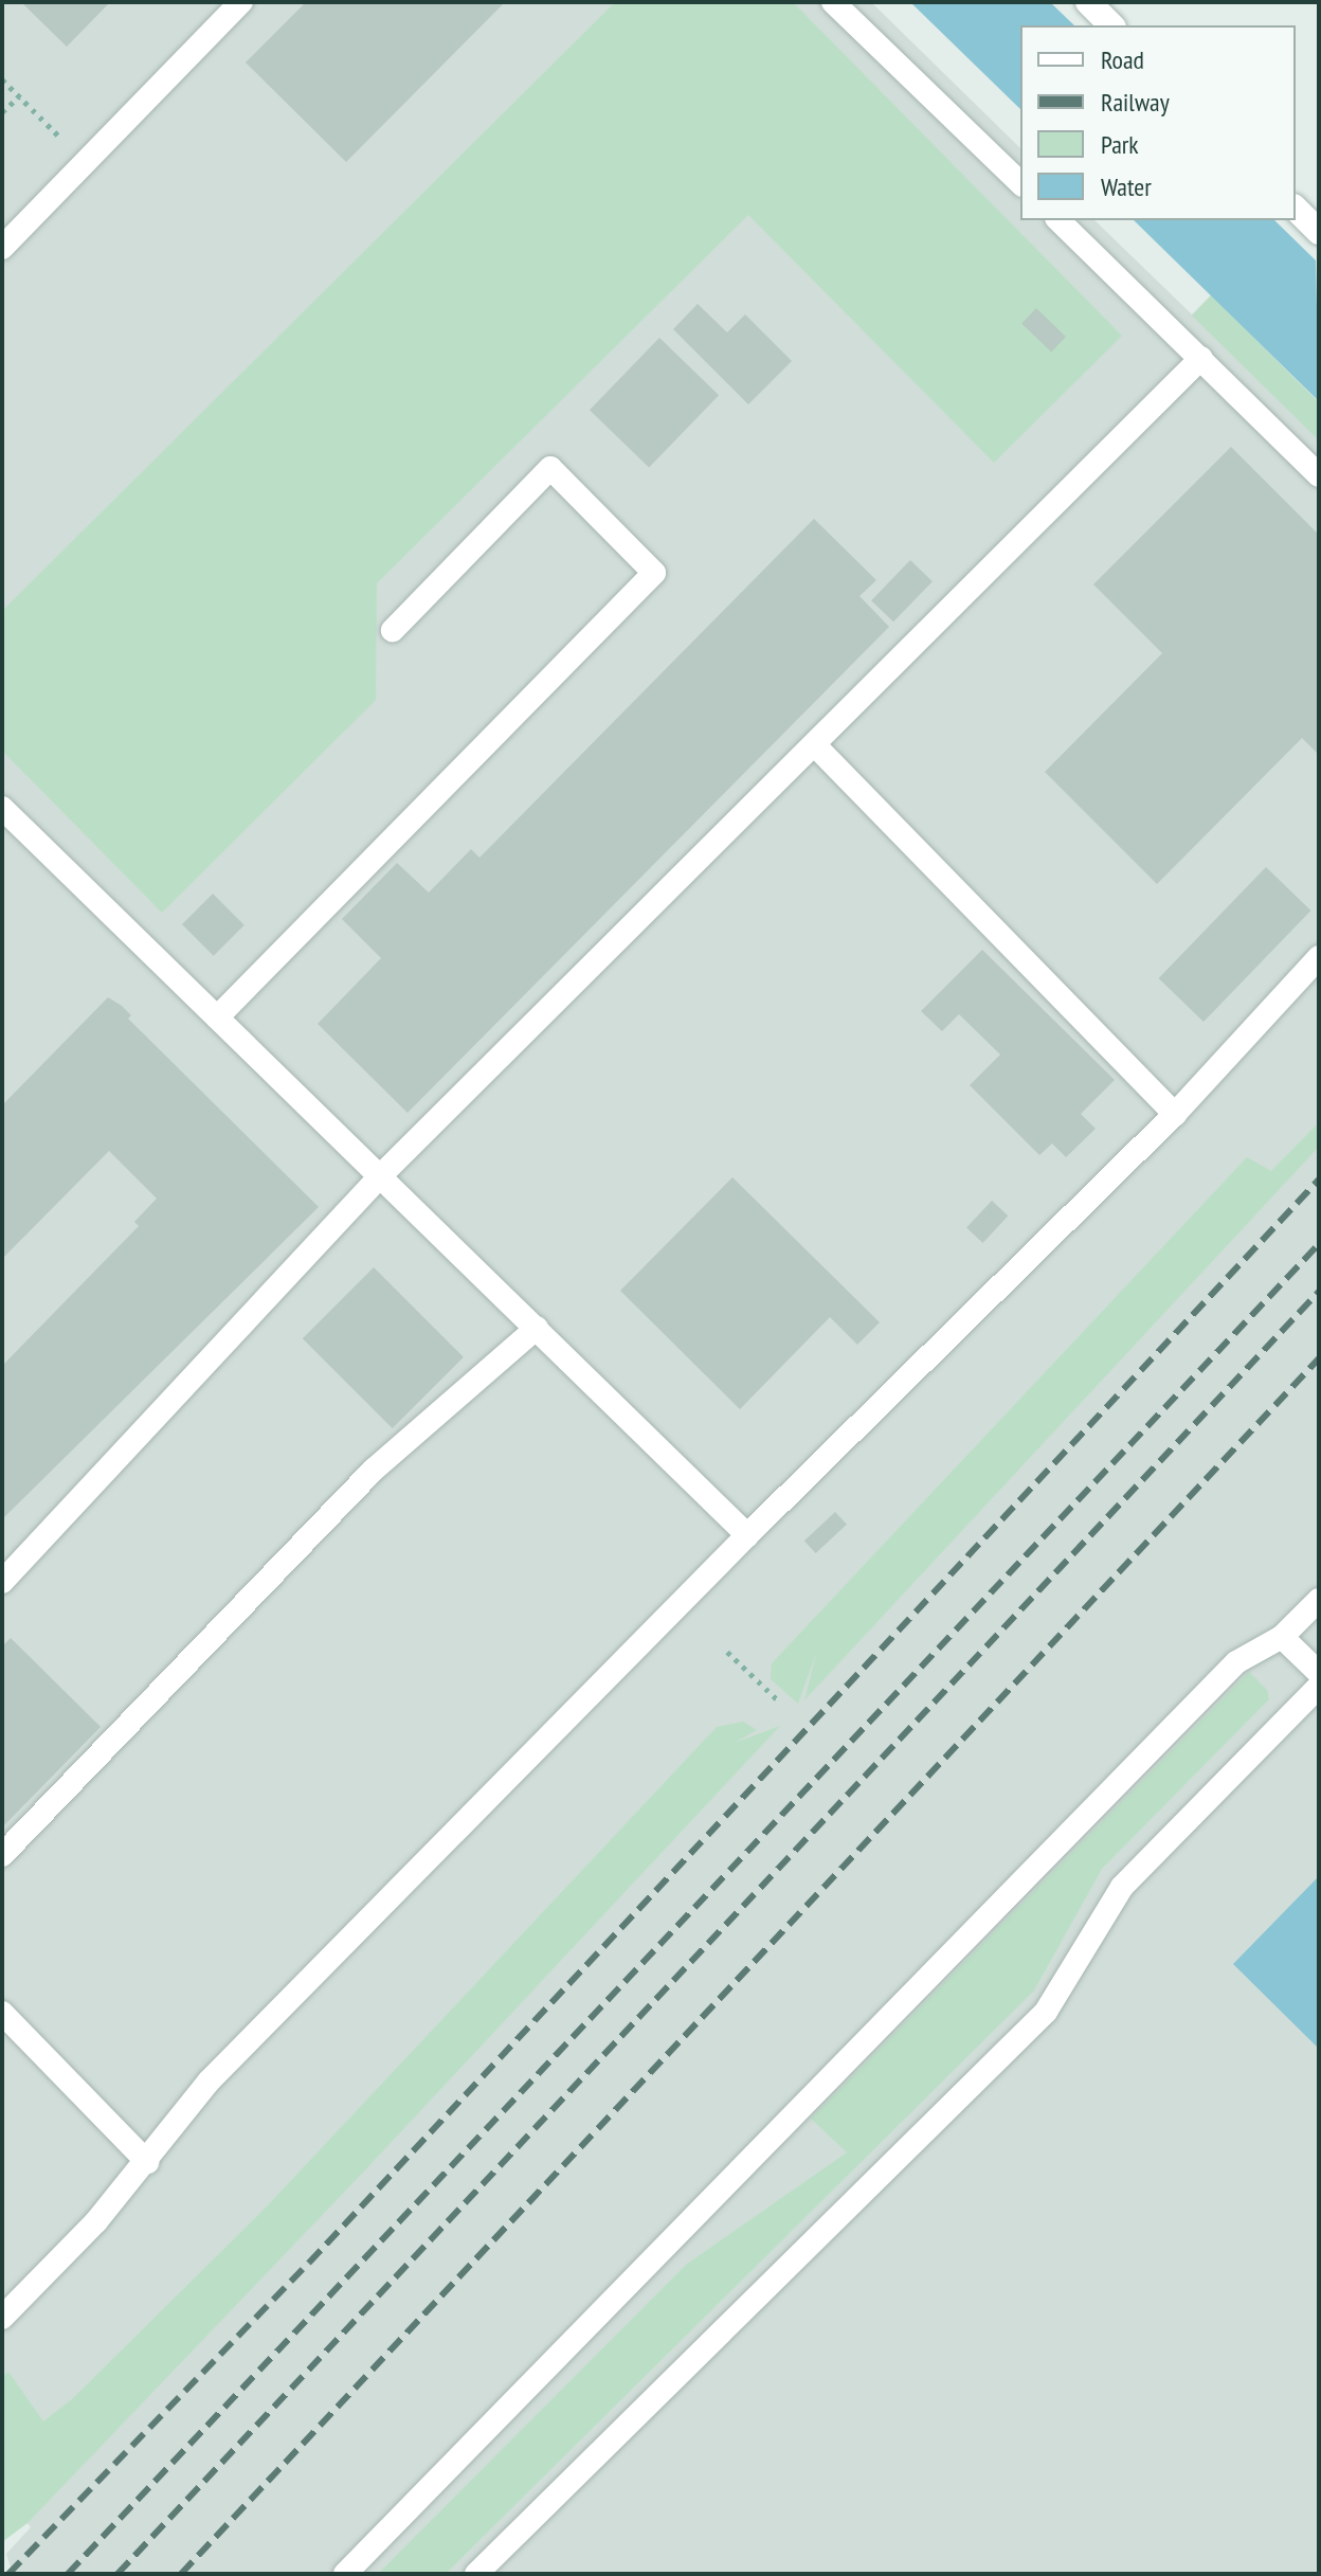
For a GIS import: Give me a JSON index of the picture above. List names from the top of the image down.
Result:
{
  "legend": [
    "Road",
    "Railway",
    "Park",
    "Water"
  ]
}
